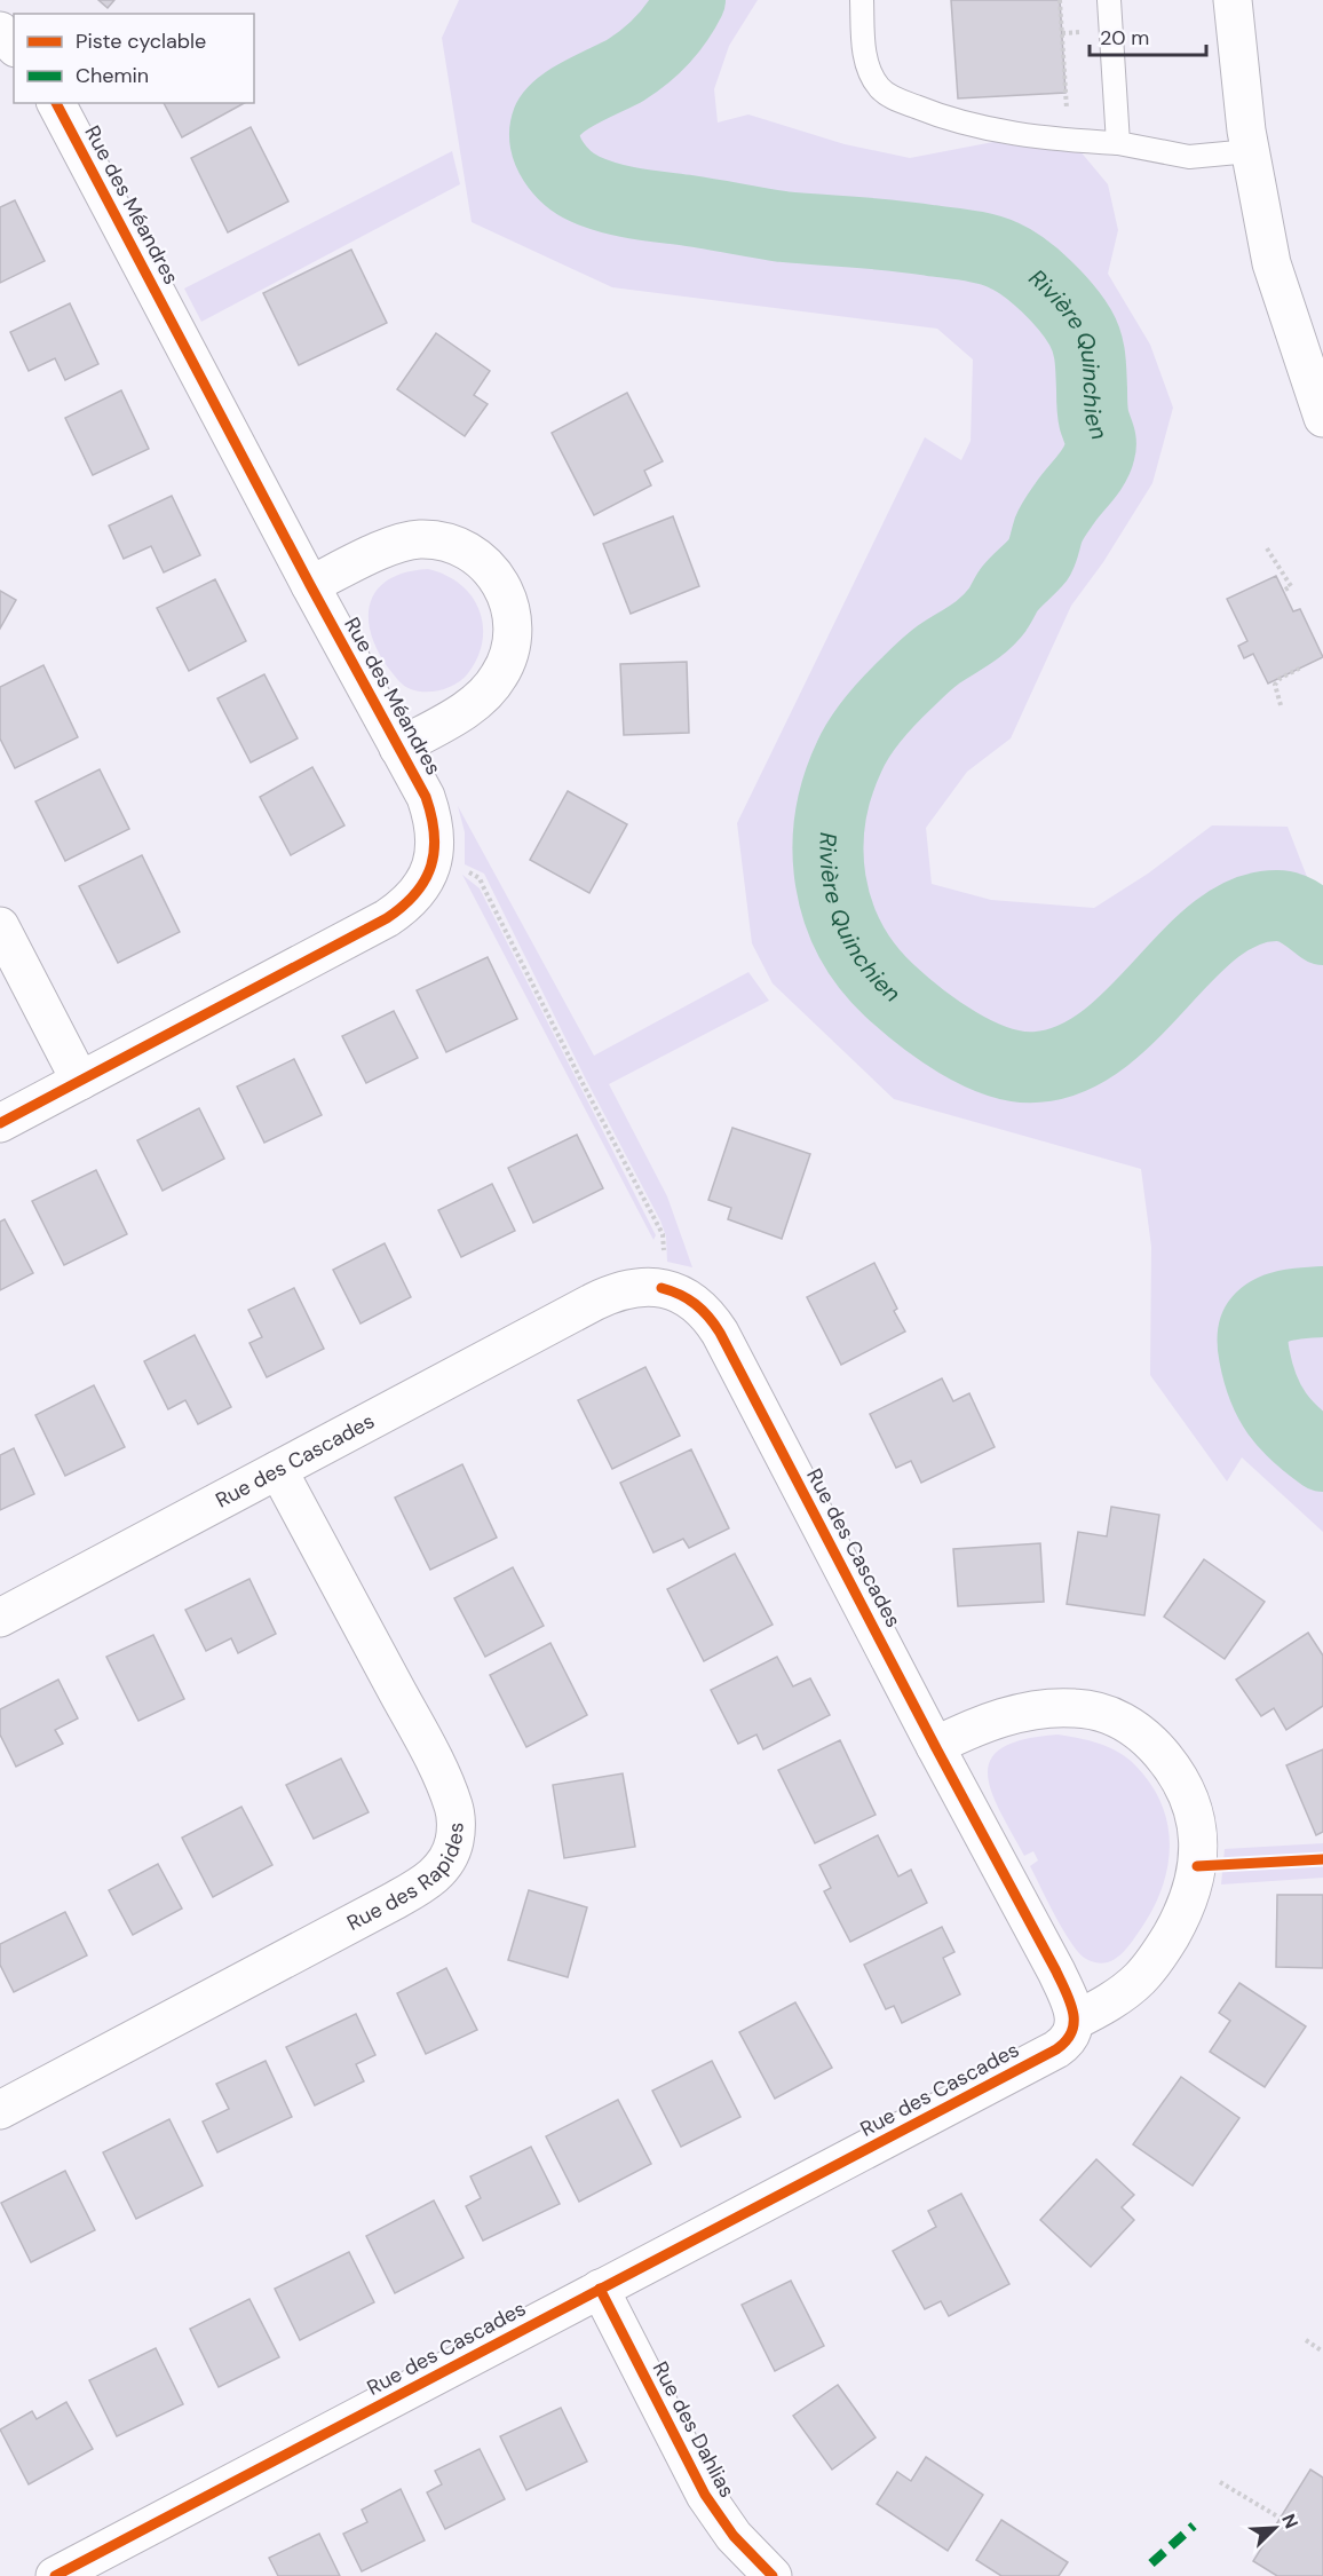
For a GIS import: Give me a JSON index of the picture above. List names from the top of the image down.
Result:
{
  "streets": {
    "street": [
      "Rue des Méandres",
      "Rue des Cascades",
      "Rue des Rapides",
      "Rue des Dahlias"
    ]
  },
  "crossings": [
    ["Rue des Cascades", "Rue des Rapides"],
    ["Rue des Cascades", "Rue des Dahlias"]
  ],
  "water": ["Rivière Quinchien"],
  "legend": ["Piste cyclable", "Chemin"],
  "scale_bar": "20 m",
  "north": "top right"
}
